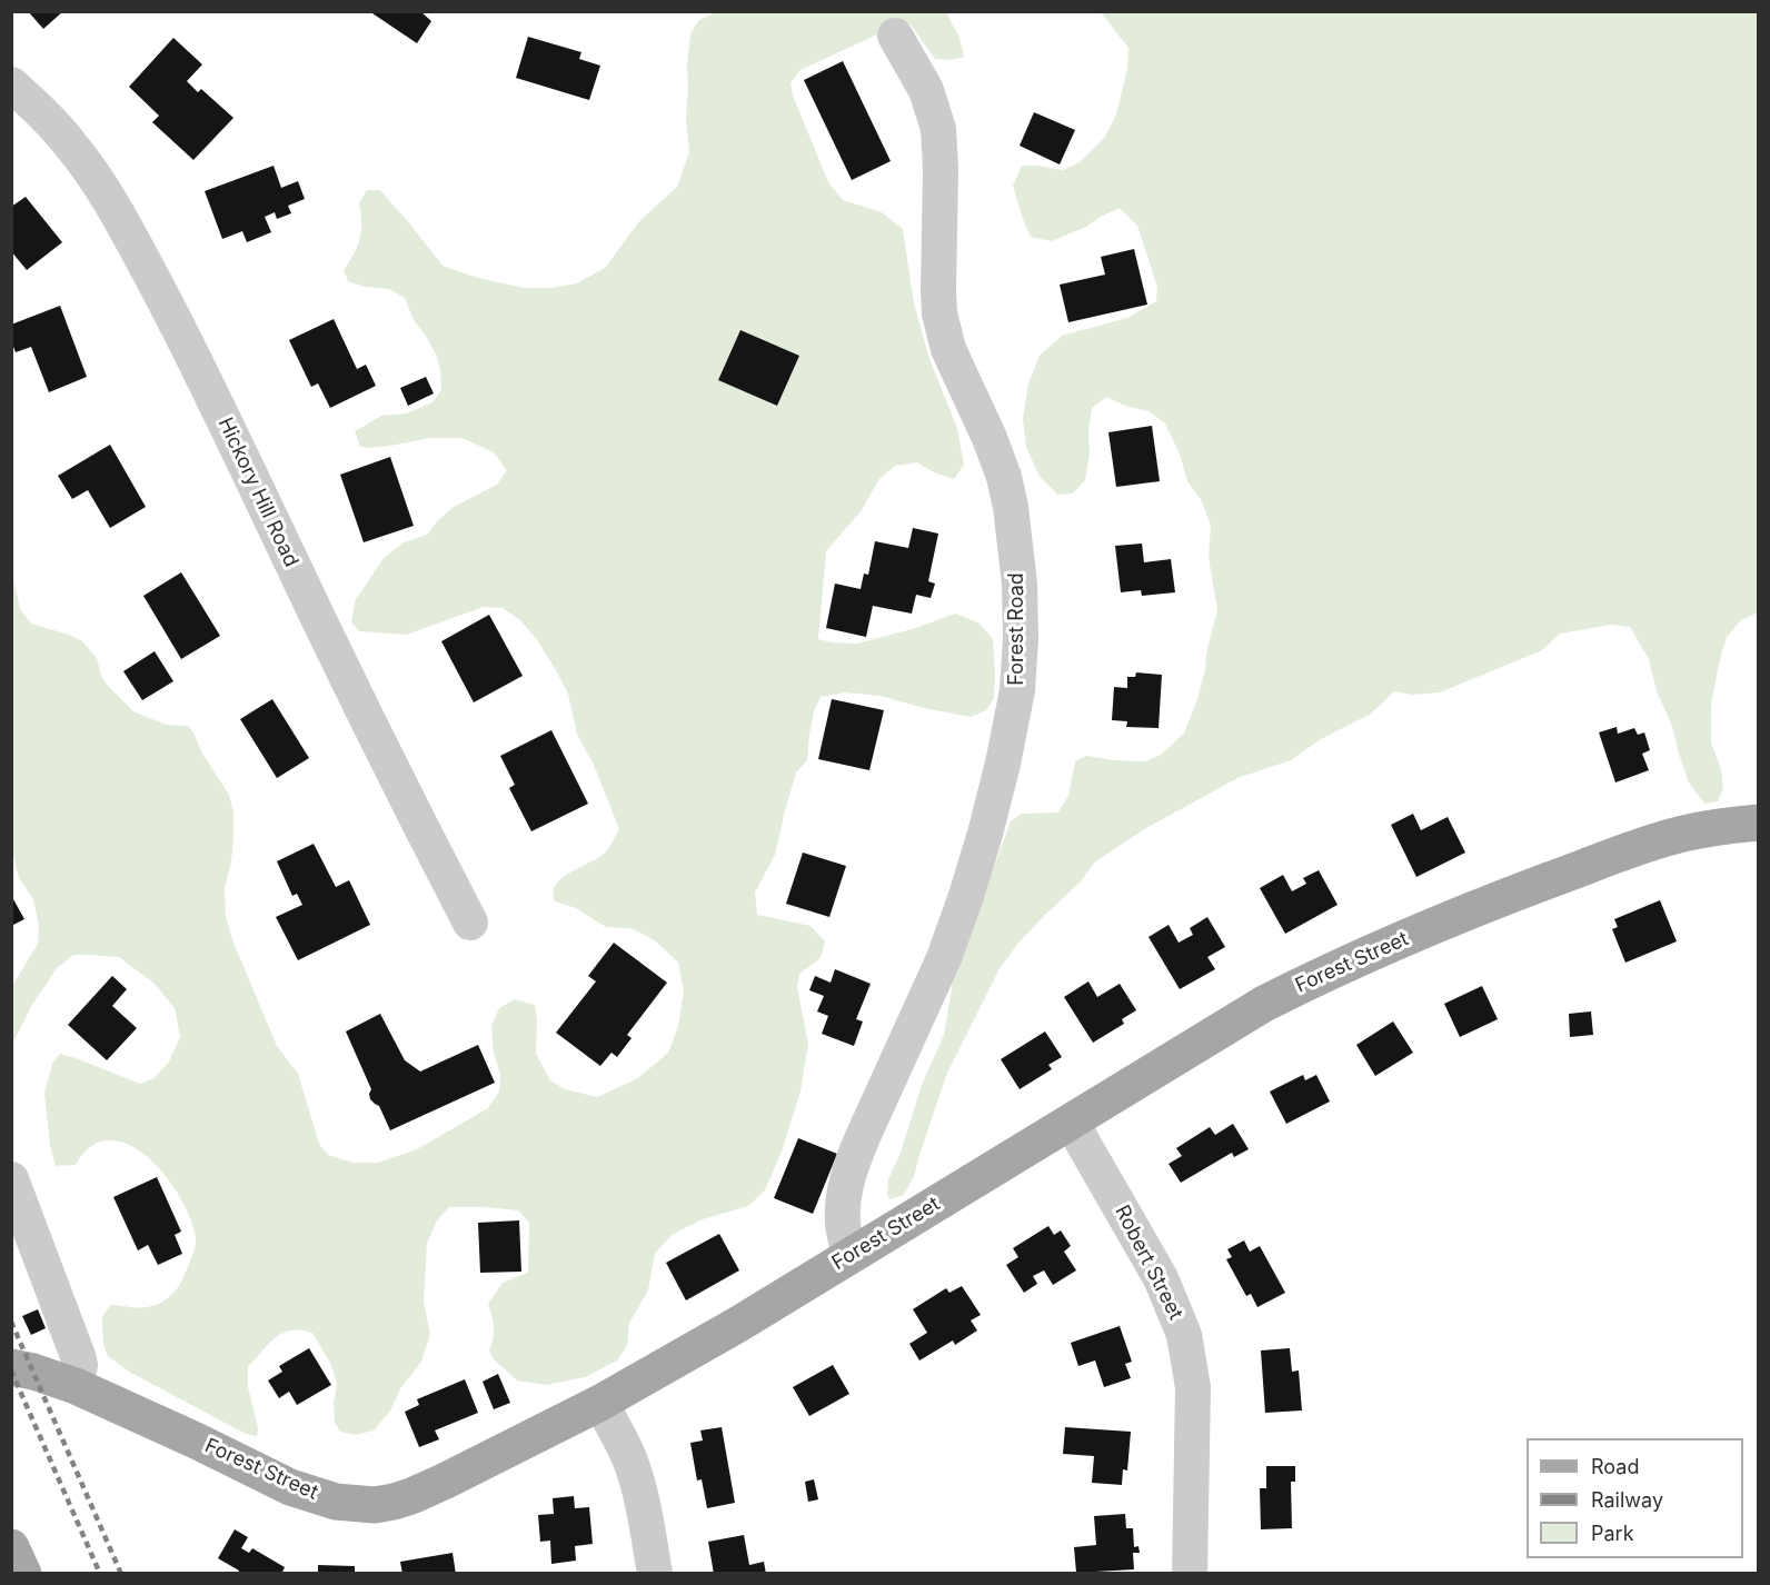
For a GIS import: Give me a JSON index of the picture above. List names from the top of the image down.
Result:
{
  "streets": {
    "main road": ["Forest Street"],
    "street": ["Hickory Hill Road", "Forest Road", "Robert Street"]
  },
  "crossings": [
    ["Forest Road", "Forest Street"],
    ["Forest Street", "Robert Street"]
  ],
  "legend": ["Road", "Railway", "Park"]
}
